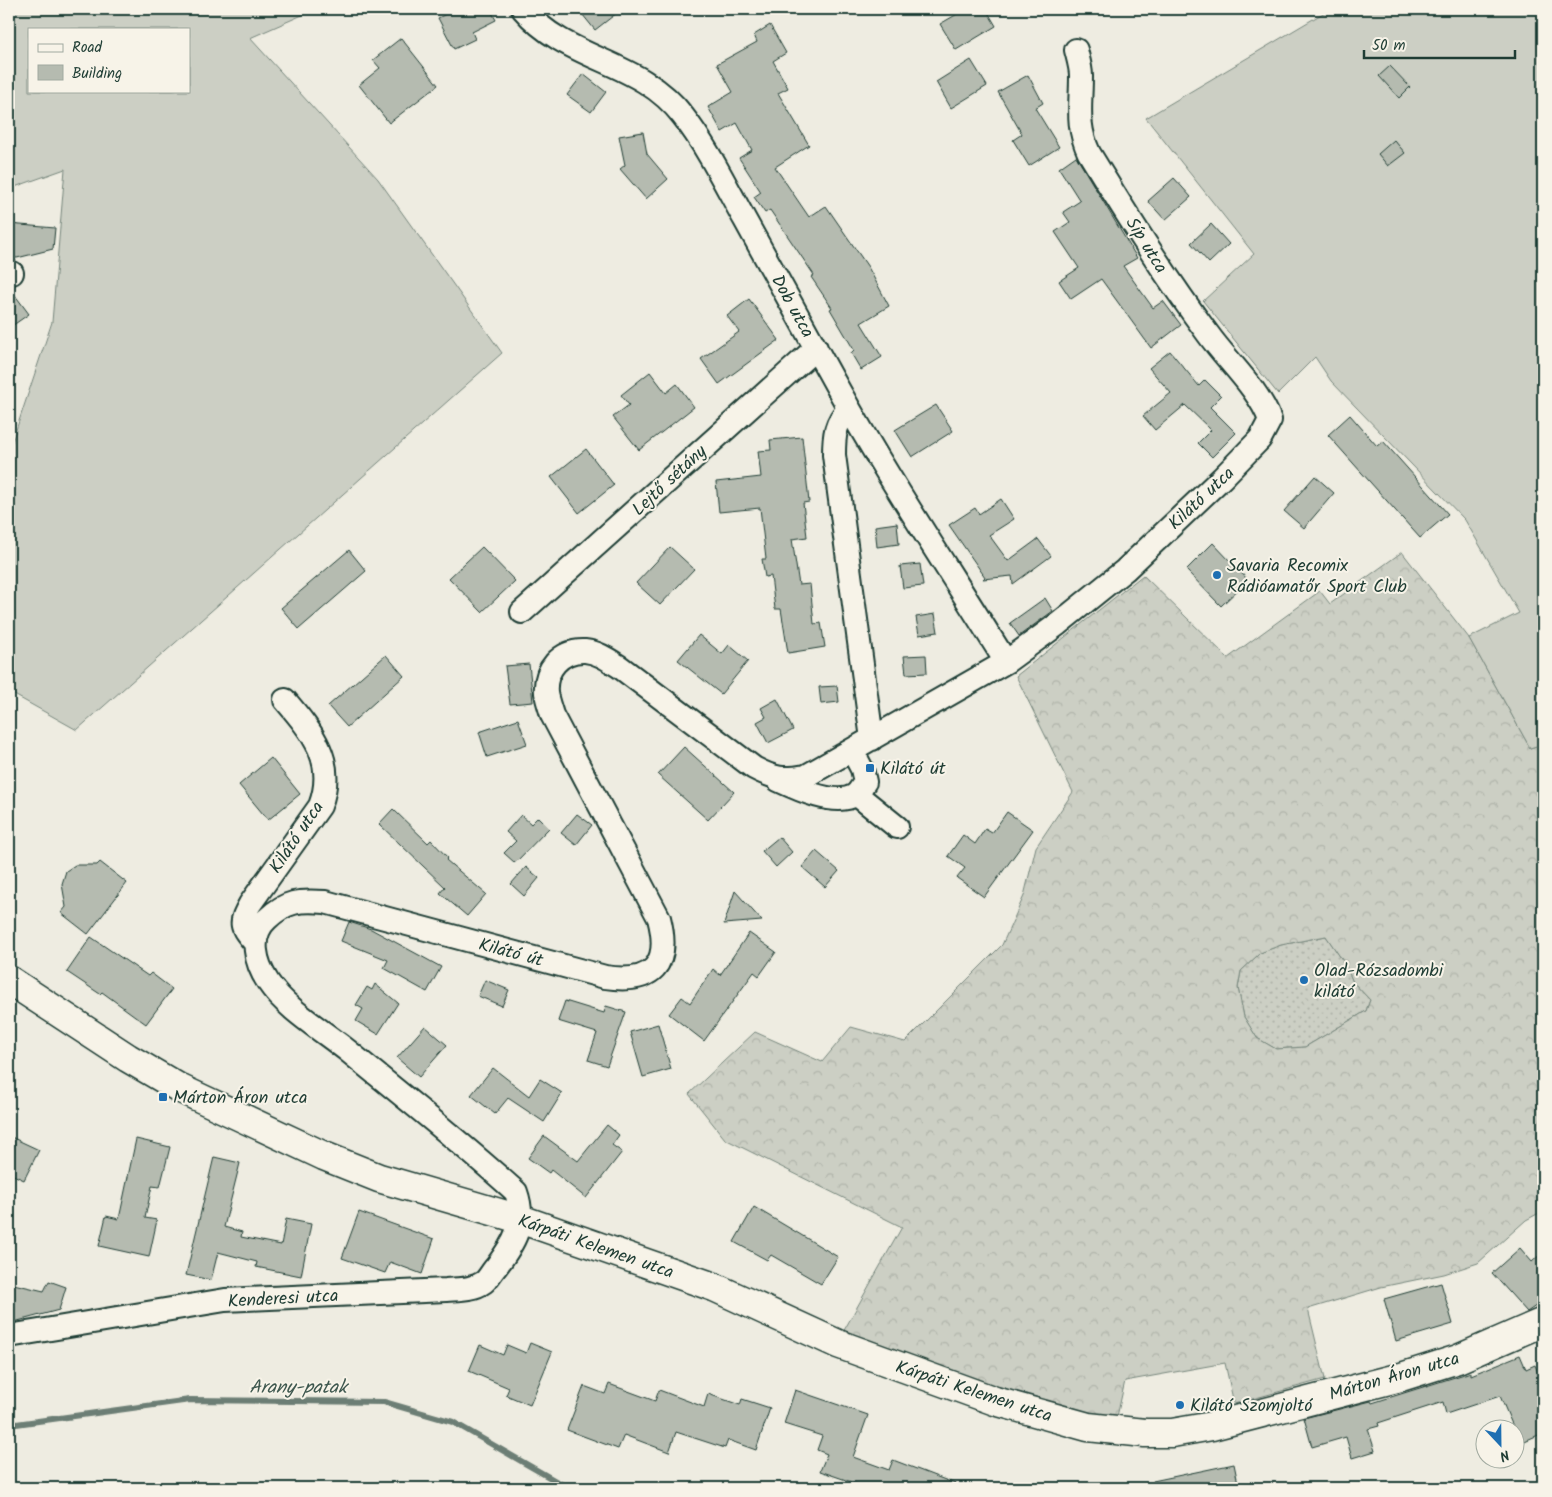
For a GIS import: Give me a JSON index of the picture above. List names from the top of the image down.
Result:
{
  "streets": {
    "street": [
      "Síp utca",
      "Dob utca",
      "Lejtő sétány",
      "Kilátó utca",
      "Kilátó út",
      "Kárpáti Kelemen utca",
      "Kenderesi utca",
      "Márton Áron utca"
    ]
  },
  "crossings": [
    ["Síp utca", "Kilátó utca"],
    ["Dob utca", "Lejtő sétány"],
    ["Dob utca", "Kilátó utca"],
    ["Kilátó utca", "Kilátó út"],
    ["Kárpáti Kelemen utca", "Kenderesi utca"],
    ["Kárpáti Kelemen utca", "Márton Áron utca"]
  ],
  "water": ["Arany-patak"],
  "places": {
    "other": ["Savaria Recomix Rádióamatőr Sport Club", "Olad-Rózsadombi kilátó", "Kilátó Szomjoltó"],
    "transit": ["Kilátó út", "Márton Áron utca"]
  },
  "legend": ["Road", "Building"],
  "scale_bar": "50 m",
  "north": "bottom"
}
